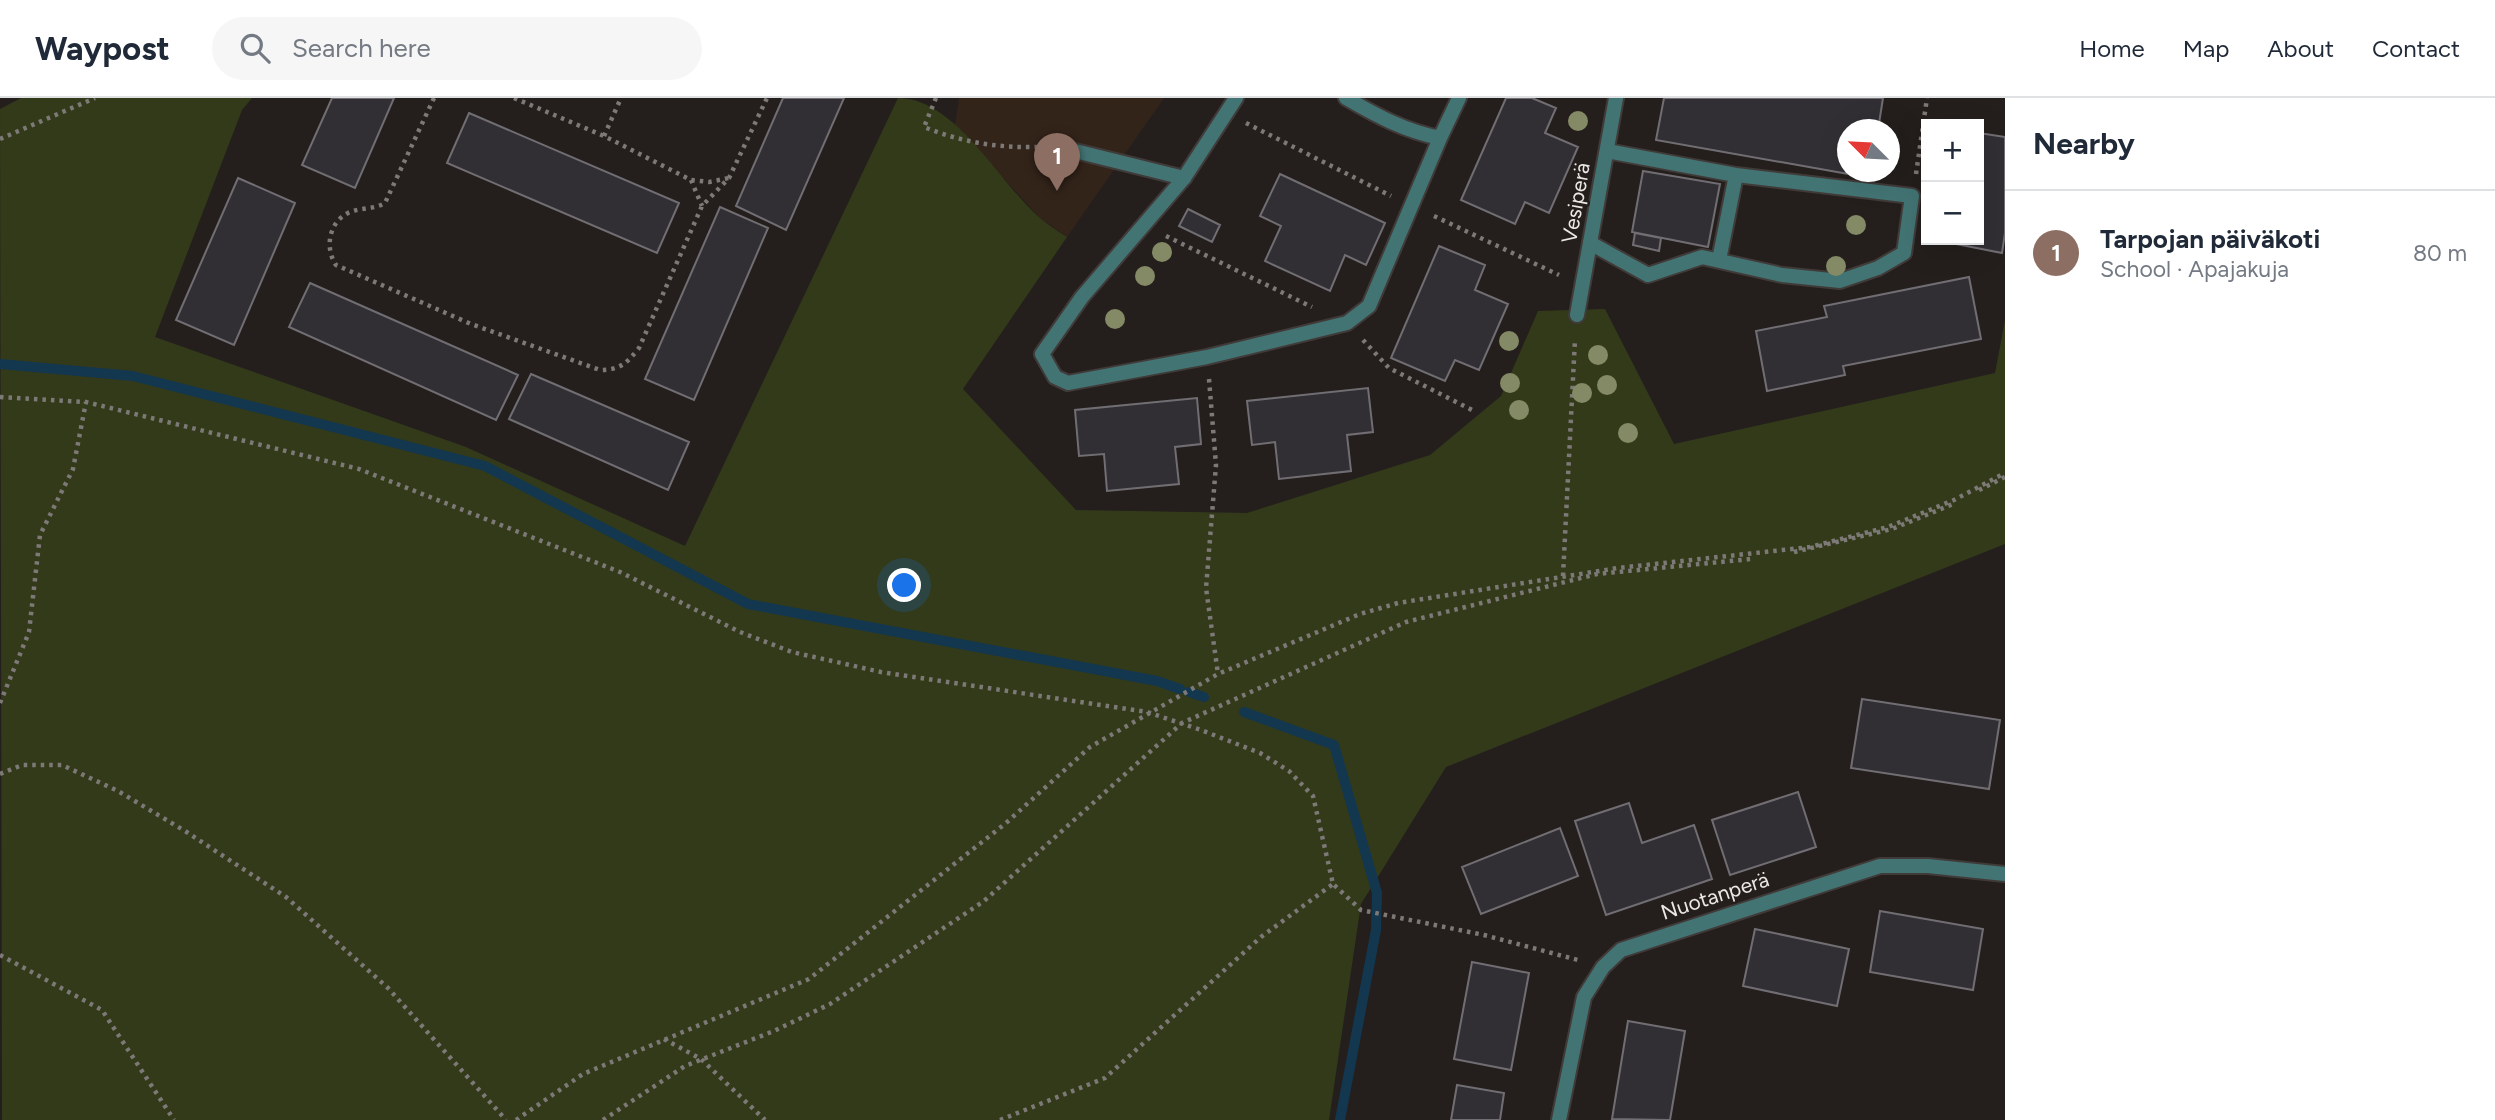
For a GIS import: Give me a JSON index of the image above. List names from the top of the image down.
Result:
{
  "streets": {
    "street": ["Vesiperä", "Nuotanperä"]
  },
  "north": "top left",
  "page": {
    "header": "Waypost",
    "search": "Search here",
    "nav": [
      "Home",
      "Map",
      "About",
      "Contact"
    ],
    "heading": "Nearby",
    "map_buttons": ["+", "−"],
    "pins": "1",
    "list": [
      {
        "mark": "1",
        "name": "Tarpojan päiväkoti",
        "note": "School · Apajakuja",
        "value": "80 m"
      }
    ]
  }
}
